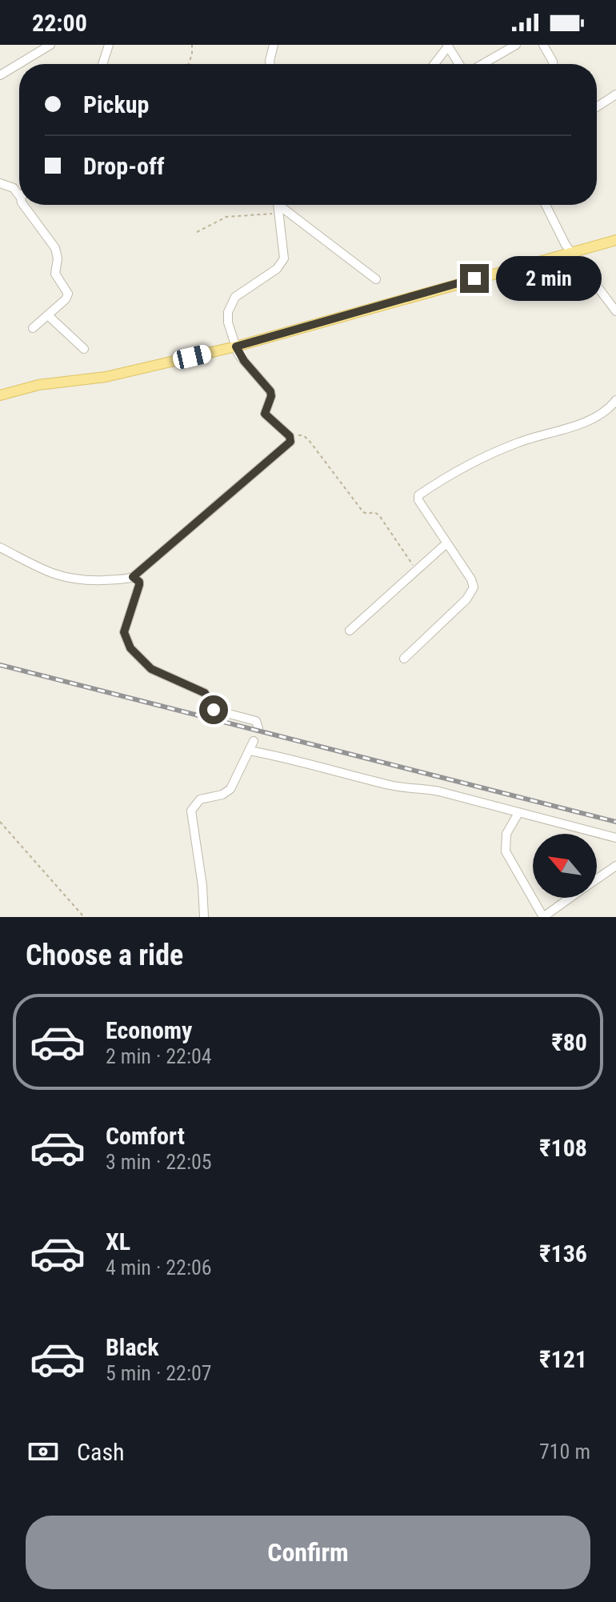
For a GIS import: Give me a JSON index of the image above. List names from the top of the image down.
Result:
{
  "north": "top left",
  "page": {
    "status": "22:00",
    "banner": ["Pickup", "Drop-off"],
    "bubble": "2 min",
    "heading": "Choose a ride",
    "list": [
      {
        "name": "Economy",
        "note": "2 min · 22:04",
        "value": "₹80"
      },
      {
        "name": "Comfort",
        "note": "3 min · 22:05",
        "value": "₹108"
      },
      {
        "name": "XL",
        "note": "4 min · 22:06",
        "value": "₹136"
      },
      {
        "name": "Black",
        "note": "5 min · 22:07",
        "value": "₹121"
      }
    ],
    "pay": ["Cash", "710 m"],
    "buttons": "Confirm"
  }
}
